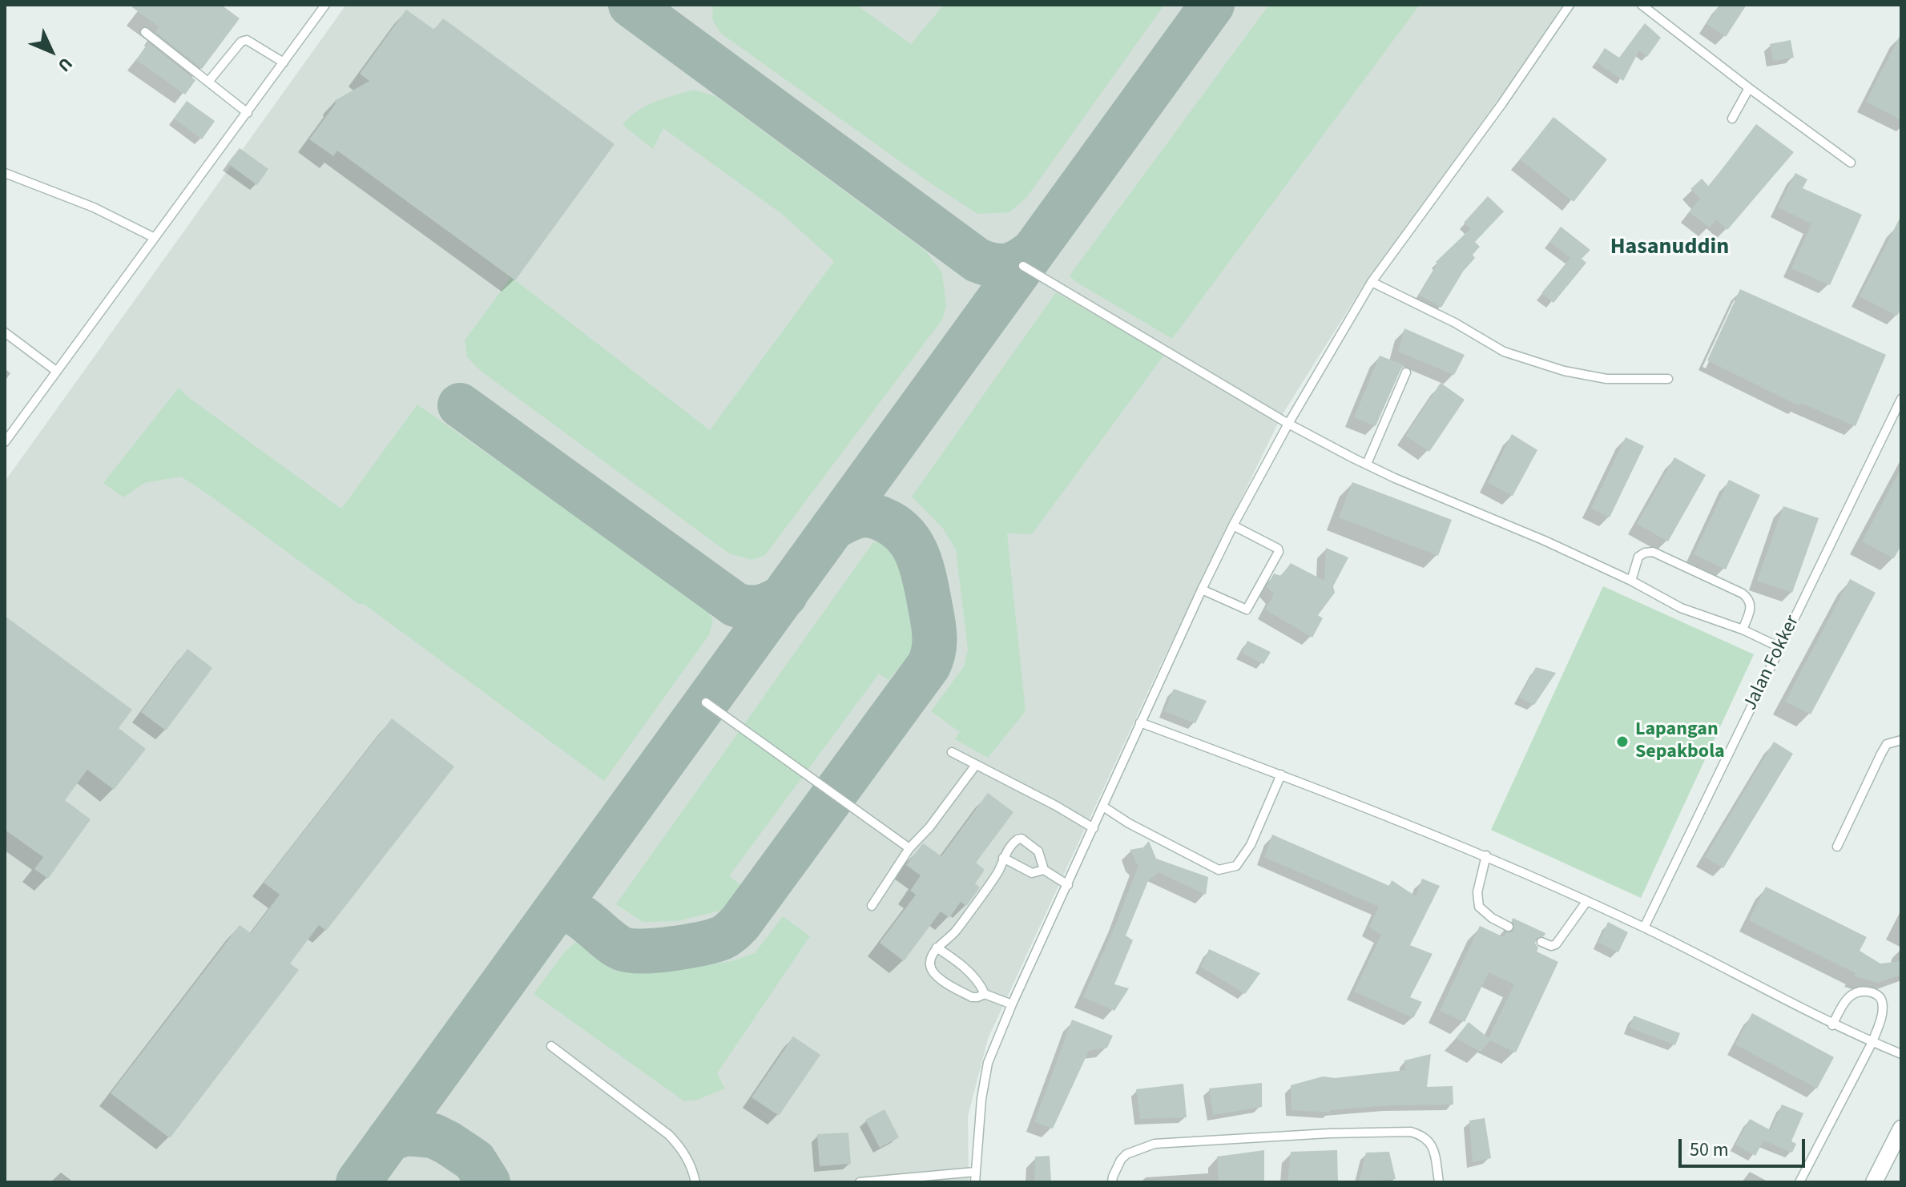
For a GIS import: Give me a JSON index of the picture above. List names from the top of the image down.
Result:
{
  "streets": {
    "lane": ["Jalan Fokker"]
  },
  "districts": ["Hasanuddin"],
  "places": ["Lapangan Sepakbola"],
  "scale_bar": "50 m",
  "north": "bottom right"
}
